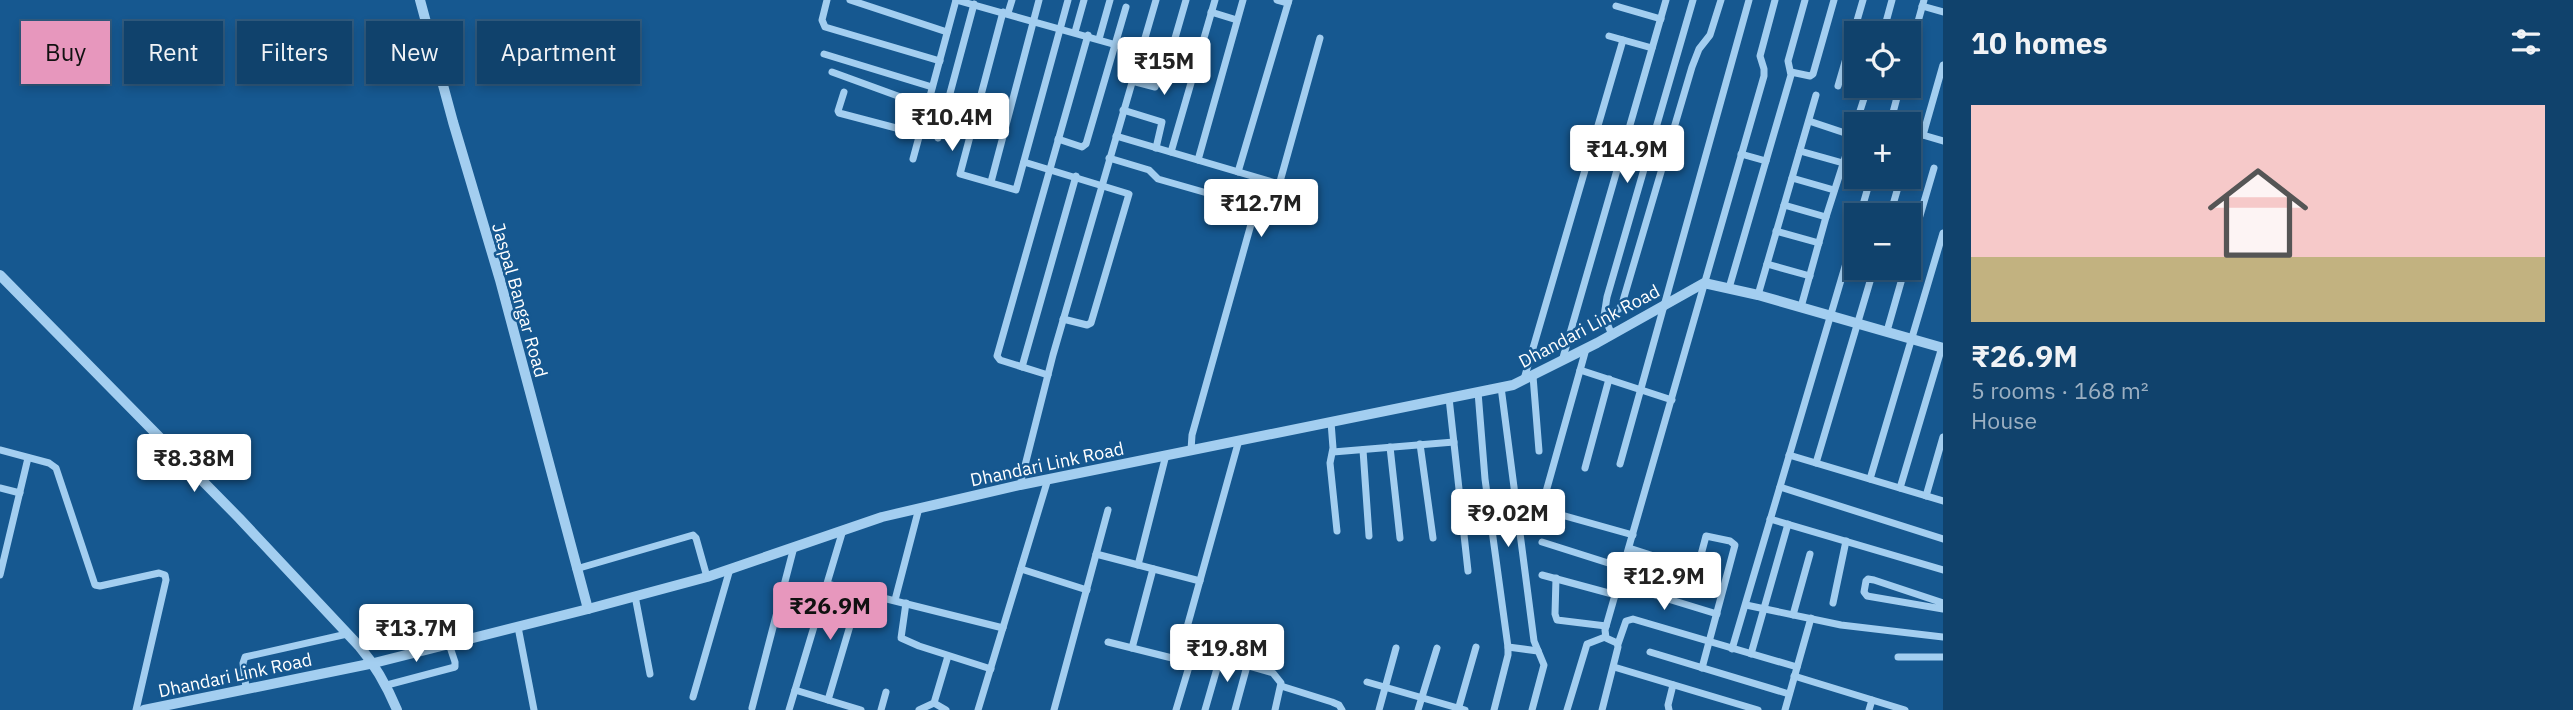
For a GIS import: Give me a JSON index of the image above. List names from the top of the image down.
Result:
{
  "streets": {
    "street": ["Jaspal Bangar Road", "Dhandari Link Road"]
  },
  "crossings": [
    ["Jaspal Bangar Road", "Dhandari Link Road"]
  ],
  "page": {
    "heading": "10 homes",
    "map_buttons": ["+", "−"],
    "chip": [
      "Buy",
      "Rent",
      "Filters",
      "New",
      "Apartment"
    ],
    "price": [
      "₹15M",
      "₹10.4M",
      "₹14.9M",
      "₹12.7M",
      "₹8.38M",
      "₹9.02M",
      "₹12.9M",
      "₹26.9M",
      "₹13.7M",
      "₹19.8M"
    ],
    "list": [
      {
        "name": "₹26.9M",
        "note": "5 rooms · 168 m² · House"
      }
    ]
  }
}
